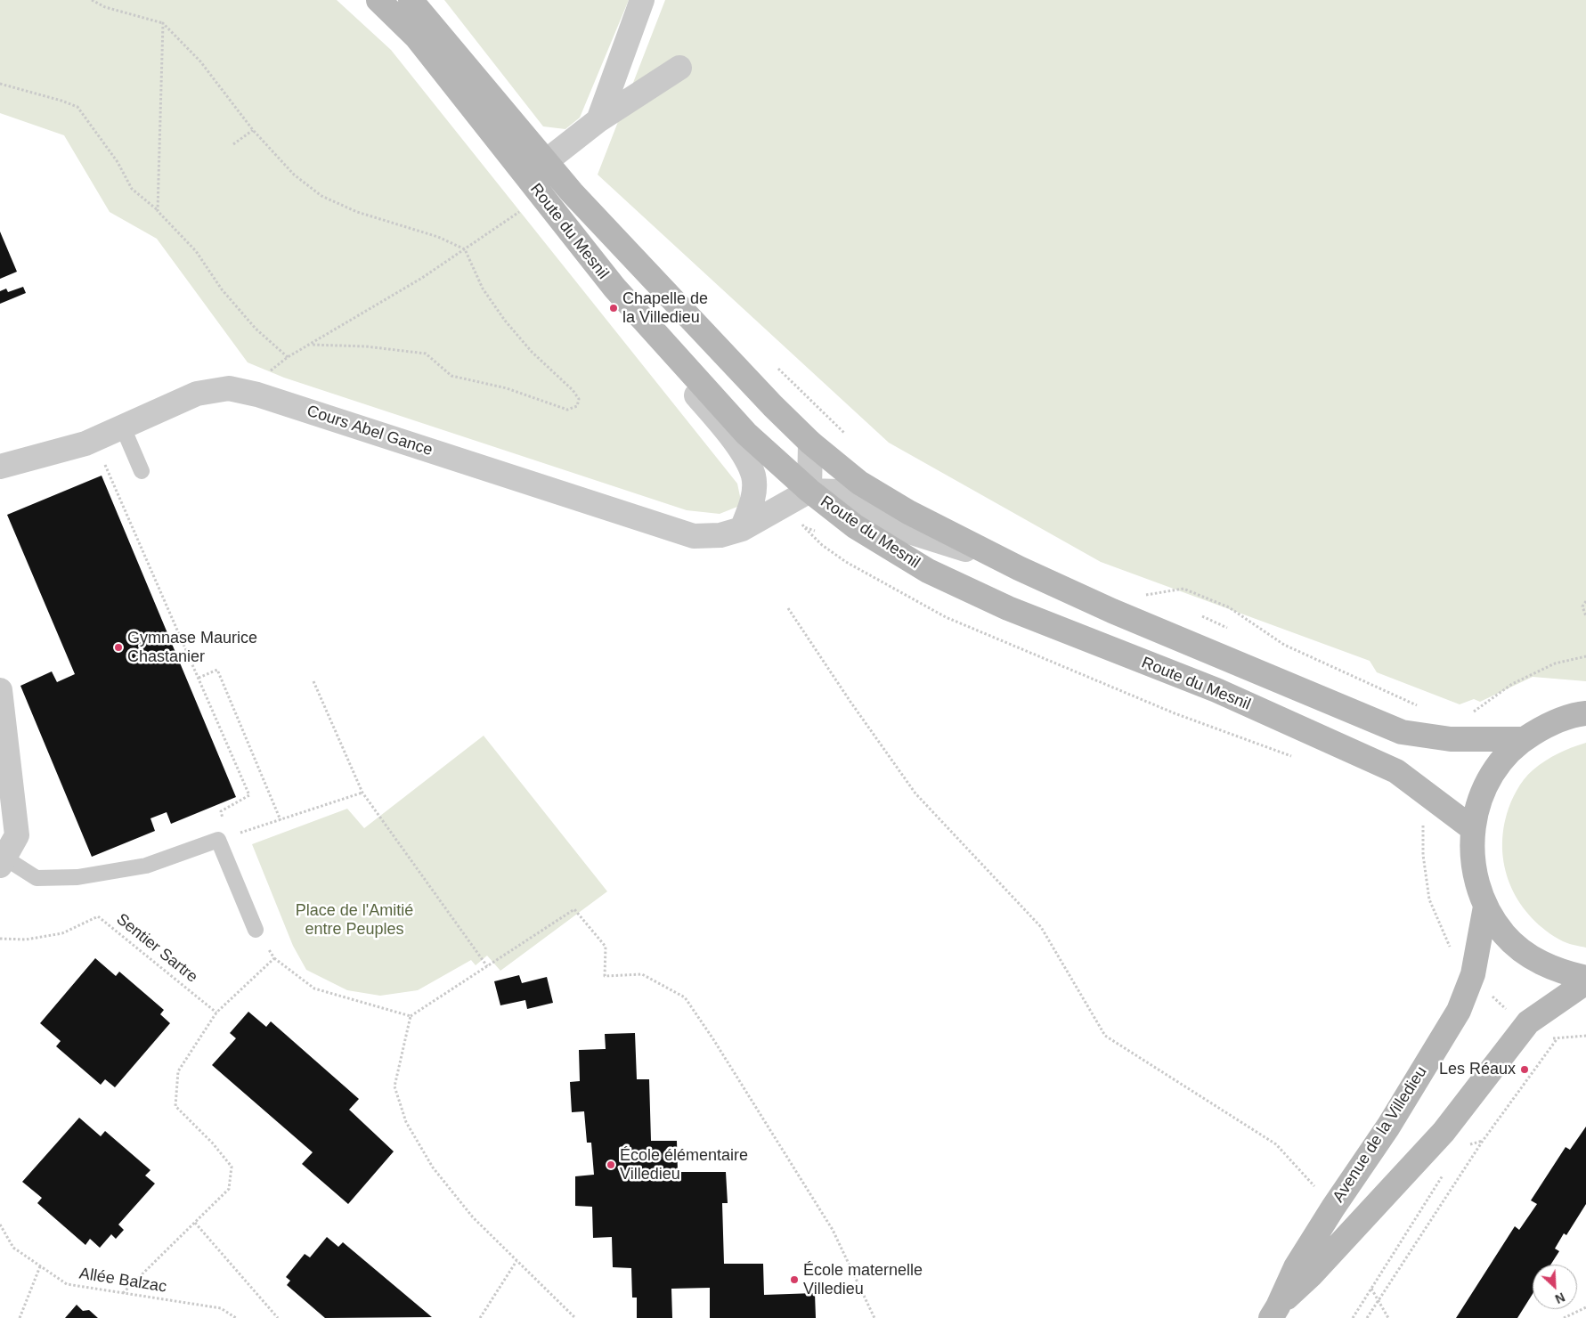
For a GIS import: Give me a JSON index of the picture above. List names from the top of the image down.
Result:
{
  "streets": {
    "street": ["Route du Mesnil", "Cours Abel Gance", "Avenue de la Villedieu"],
    "path": ["Sentier Sartre", "Allée Balzac"]
  },
  "crossings": [
    ["Route du Mesnil", "Cours Abel Gance"]
  ],
  "parks": ["Place de l'Amitié entre Peuples"],
  "places": [
    "Chapelle de la Villedieu",
    "Gymnase Maurice Chastanier",
    "Les Réaux",
    "École élémentaire Villedieu",
    "École maternelle Villedieu"
  ],
  "north": "bottom right"
}
